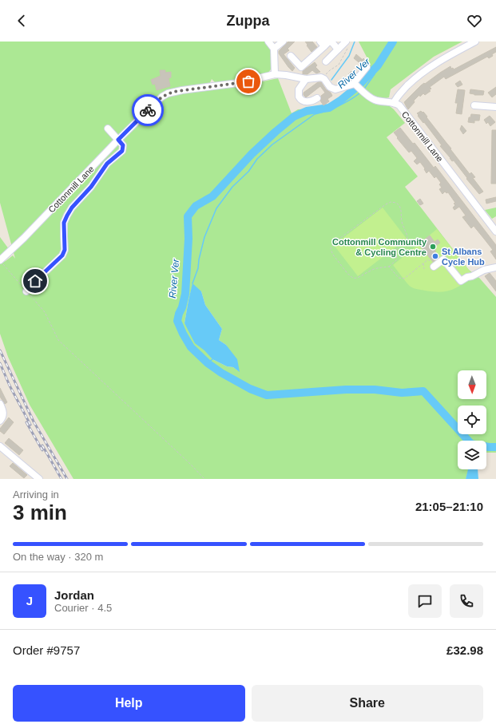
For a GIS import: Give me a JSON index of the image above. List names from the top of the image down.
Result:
{
  "streets": {
    "street": ["Cottonmill Lane"]
  },
  "water": ["River Ver"],
  "places": ["Cottonmill Community & Cycling Centre", "St Albans Cycle Hub"],
  "north": "bottom",
  "page": {
    "header": "Zuppa",
    "heading": ["3 min", "Arriving in", "21:05–21:10"],
    "panel": [
      "Jordan",
      "Courier · 4.5",
      "Order #9757",
      "£32.98"
    ],
    "bar": "On the way · 320 m",
    "round": "J",
    "buttons": ["Help", "Share"]
  }
}
